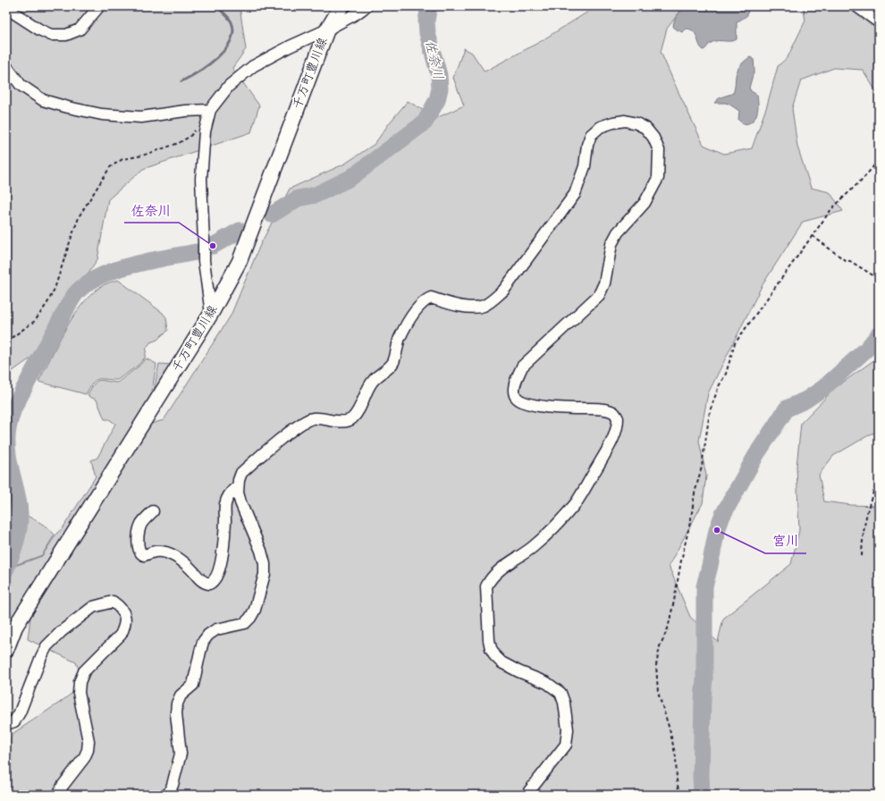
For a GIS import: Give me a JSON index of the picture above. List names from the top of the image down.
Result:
{
  "streets": {
    "main road": ["千万町豊川線"]
  },
  "water": ["佐奈川"],
  "places": ["佐奈川", "宮川"]
}
